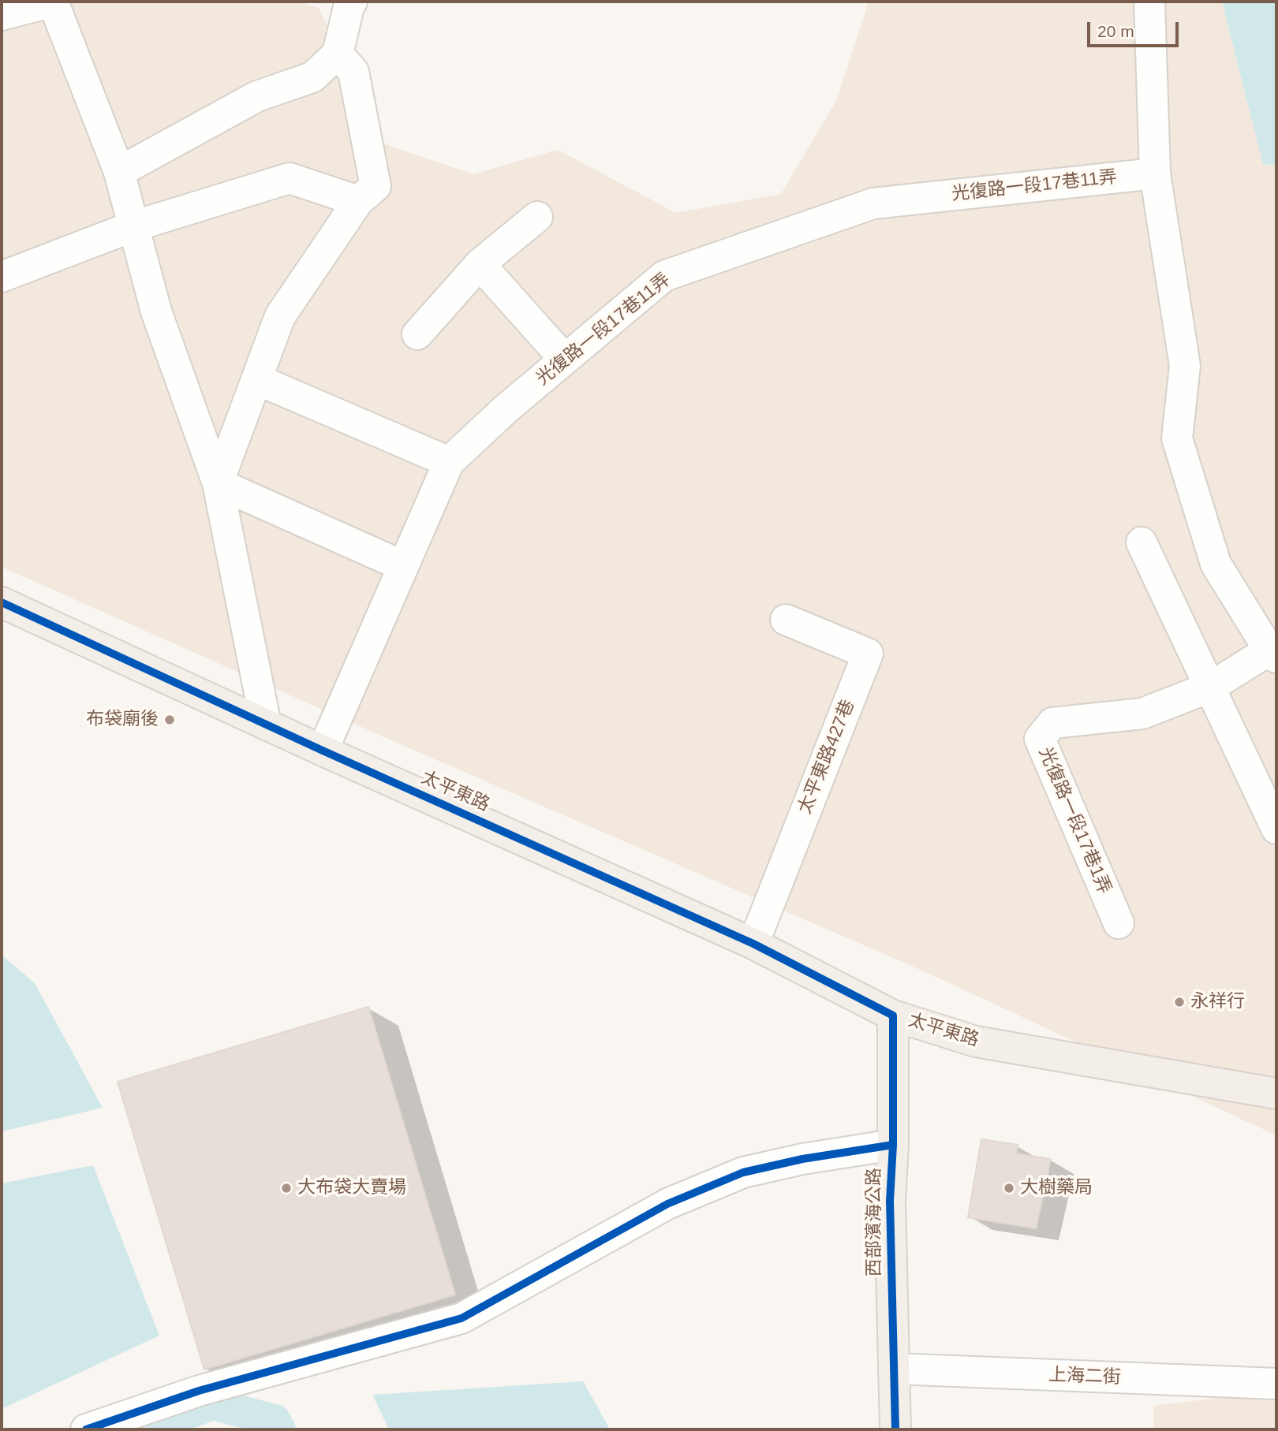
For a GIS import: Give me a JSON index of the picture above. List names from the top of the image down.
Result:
{
  "streets": {
    "main road": ["太平東路", "西部濱海公路"],
    "street": [
      "光復路一段17巷11弄",
      "太平東路427巷",
      "光復路一段17巷1弄",
      "上海二街"
    ]
  },
  "crossings": [
    ["光復路一段17巷11弄", "太平東路"],
    ["太平東路427巷", "太平東路"],
    ["太平東路", "西部濱海公路"],
    ["西部濱海公路", "上海二街"]
  ],
  "places": [
    "布袋廟後",
    "永祥行",
    "大布袋大賣場",
    "大樹藥局"
  ],
  "scale_bar": "20 m"
}
